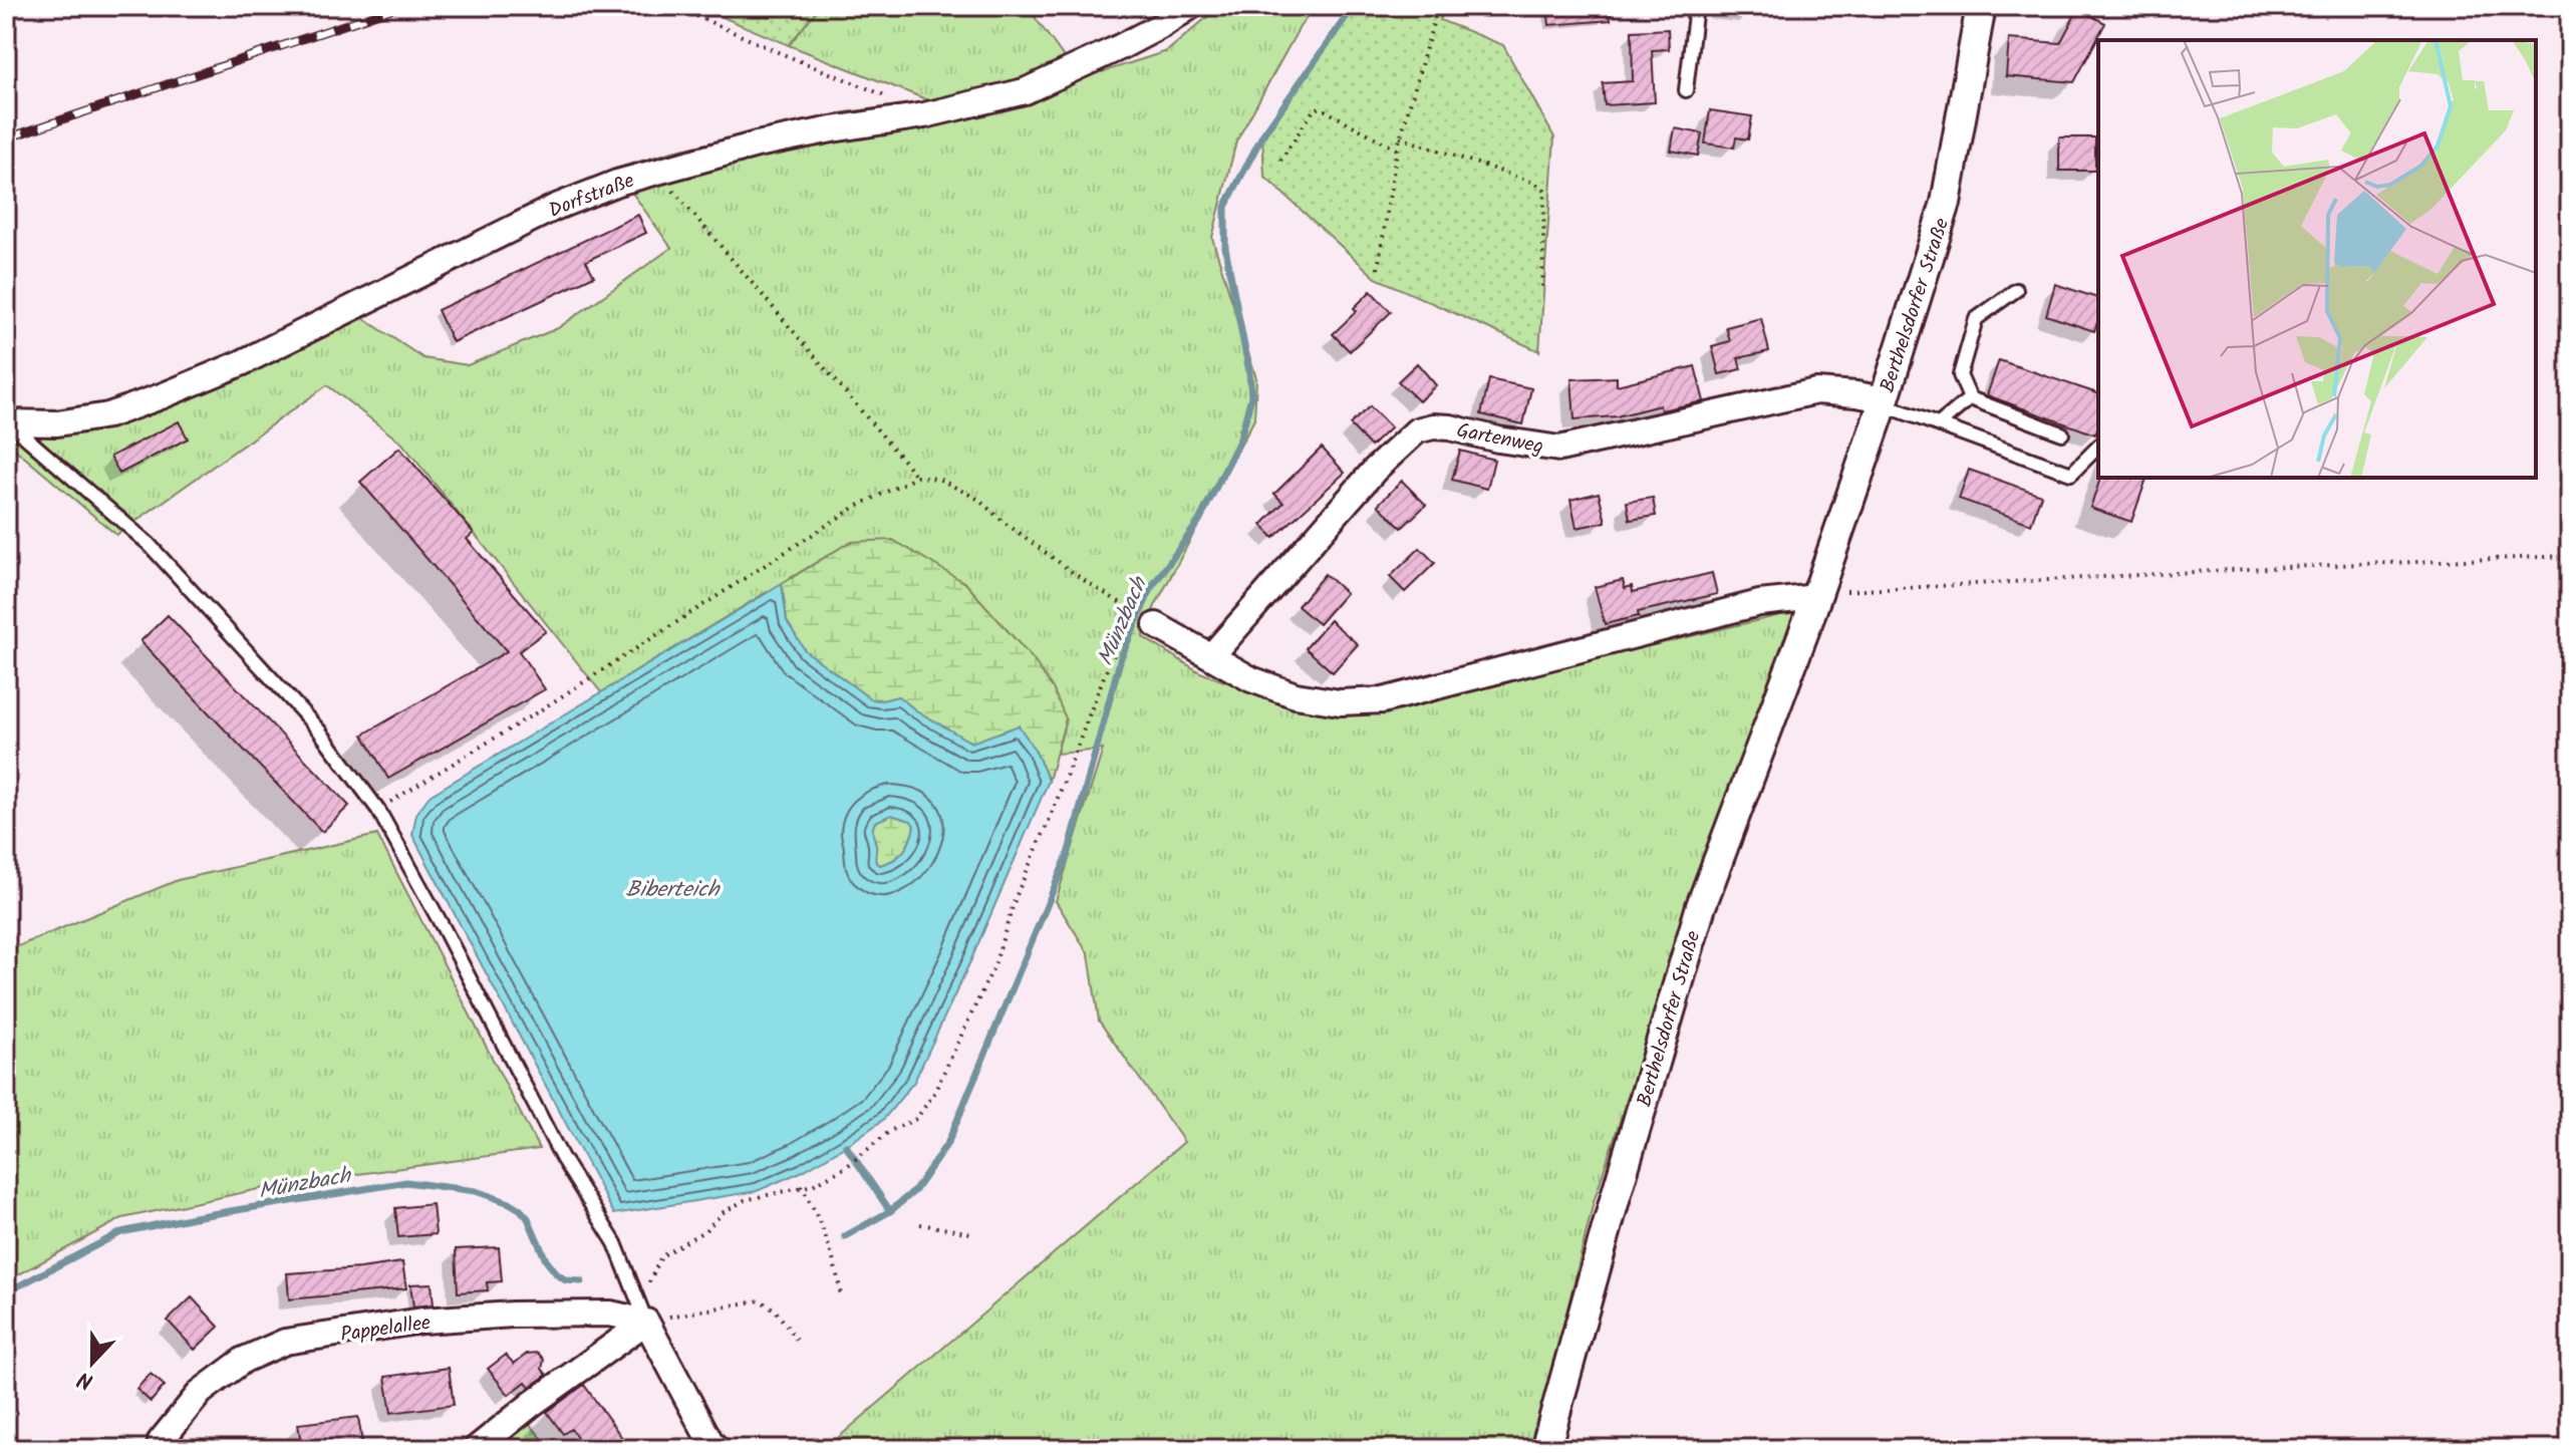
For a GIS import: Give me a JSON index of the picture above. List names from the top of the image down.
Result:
{
  "streets": {
    "street": [
      "Dorfstraße",
      "Berthelsdorfer Straße",
      "Gartenweg",
      "Pappelallee"
    ]
  },
  "crossings": [
    ["Berthelsdorfer Straße", "Gartenweg"]
  ],
  "water": ["Münzbach", "Biberteich"],
  "north": "bottom"
}
